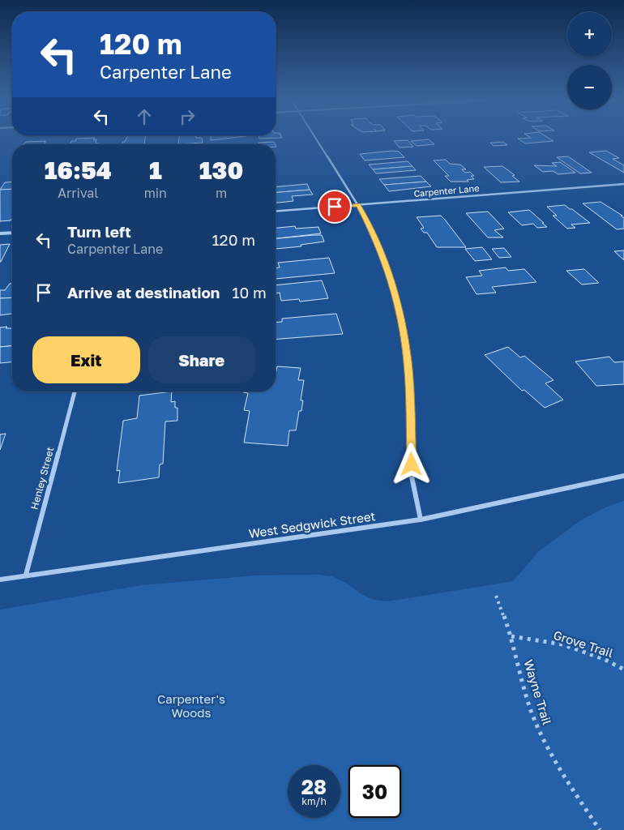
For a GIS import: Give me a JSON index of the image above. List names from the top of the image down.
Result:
{
  "streets": {
    "street": ["Carpenter Lane", "Henley Street", "West Sedgwick Street"],
    "path": ["Grove Trail", "Wayne Trail"]
  },
  "crossings": [
    ["Henley Street", "West Sedgwick Street"],
    ["Grove Trail", "Wayne Trail"]
  ],
  "parks": ["Carpenter's Woods"],
  "page": {
    "map_buttons": ["+", "−"],
    "turn": ["120 m", "Carpenter Lane"],
    "eta": [
      "16:54",
      "Arrival",
      "1",
      "min",
      "130",
      "m"
    ],
    "list": [
      {
        "name": "Turn left",
        "note": "Carpenter Lane",
        "value": "120 m"
      },
      {
        "name": "Arrive at destination",
        "value": "10 m"
      }
    ],
    "buttons": ["Exit", "Share"],
    "speed": "28 km/h",
    "limit": "30"
  }
}
